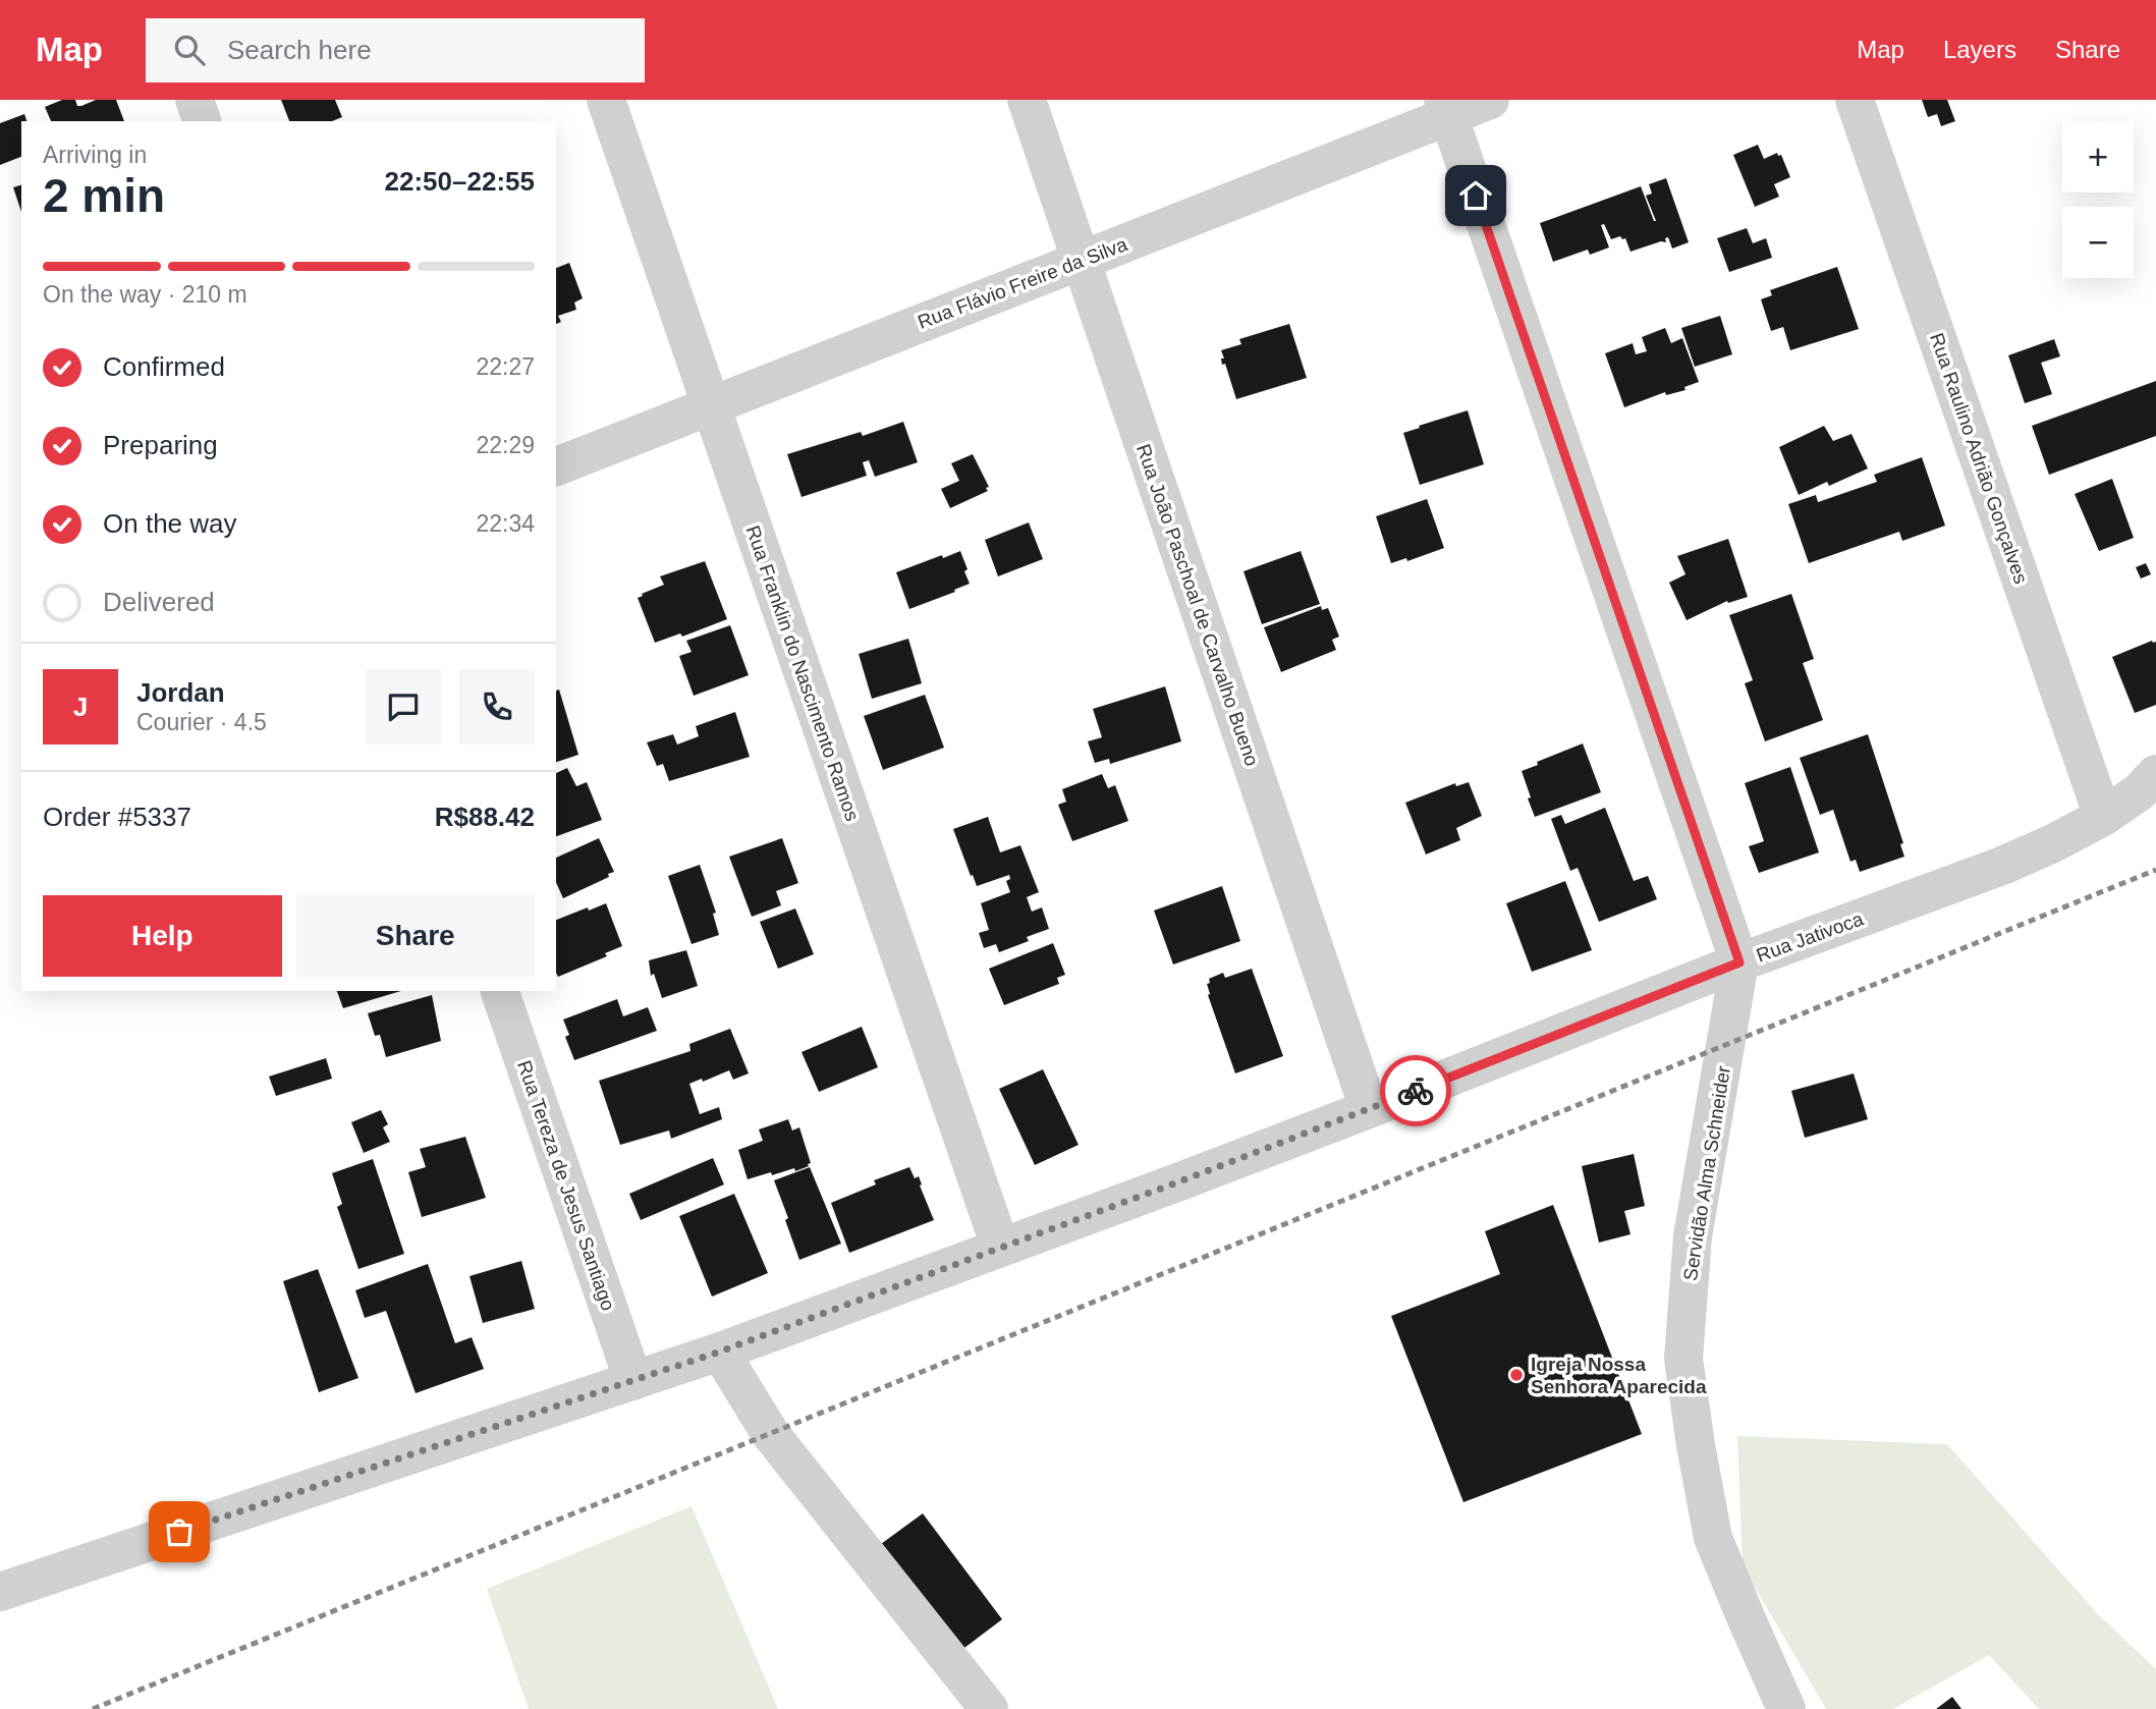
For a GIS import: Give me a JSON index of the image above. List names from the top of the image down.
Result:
{
  "streets": {
    "street": [
      "Rua Flávio Freire da Silva",
      "Rua Raulino Adrião Gonçalves",
      "Rua João Paschoal de Carvalho Bueno",
      "Rua Franklin do Nascimento Ramos",
      "Rua Jativoca",
      "Servidão Alma Schneider",
      "Rua Tereza de Jesus Santiago"
    ]
  },
  "crossings": [
    ["Rua Flávio Freire da Silva", "Rua João Paschoal de Carvalho Bueno"],
    ["Rua Flávio Freire da Silva", "Rua Franklin do Nascimento Ramos"],
    ["Rua Raulino Adrião Gonçalves", "Rua Jativoca"],
    ["Rua João Paschoal de Carvalho Bueno", "Rua Jativoca"],
    ["Rua Franklin do Nascimento Ramos", "Rua Jativoca"],
    ["Rua Jativoca", "Servidão Alma Schneider"],
    ["Rua Jativoca", "Rua Tereza de Jesus Santiago"]
  ],
  "places": ["Igreja Nossa Senhora Aparecida"],
  "page": {
    "header": "Map",
    "search": "Search here",
    "nav": ["Map", "Layers", "Share"],
    "map_buttons": ["+", "−"],
    "heading": ["2 min", "Arriving in", "22:50–22:55"],
    "panel": [
      "Jordan",
      "Courier · 4.5",
      "Order #5337",
      "R$88.42"
    ],
    "bar": "On the way · 210 m",
    "list": [
      ["Confirmed", "22:27"],
      ["Preparing", "22:29"],
      ["On the way", "22:34"],
      "Delivered"
    ],
    "round": "J",
    "buttons": ["Help", "Share"]
  }
}
